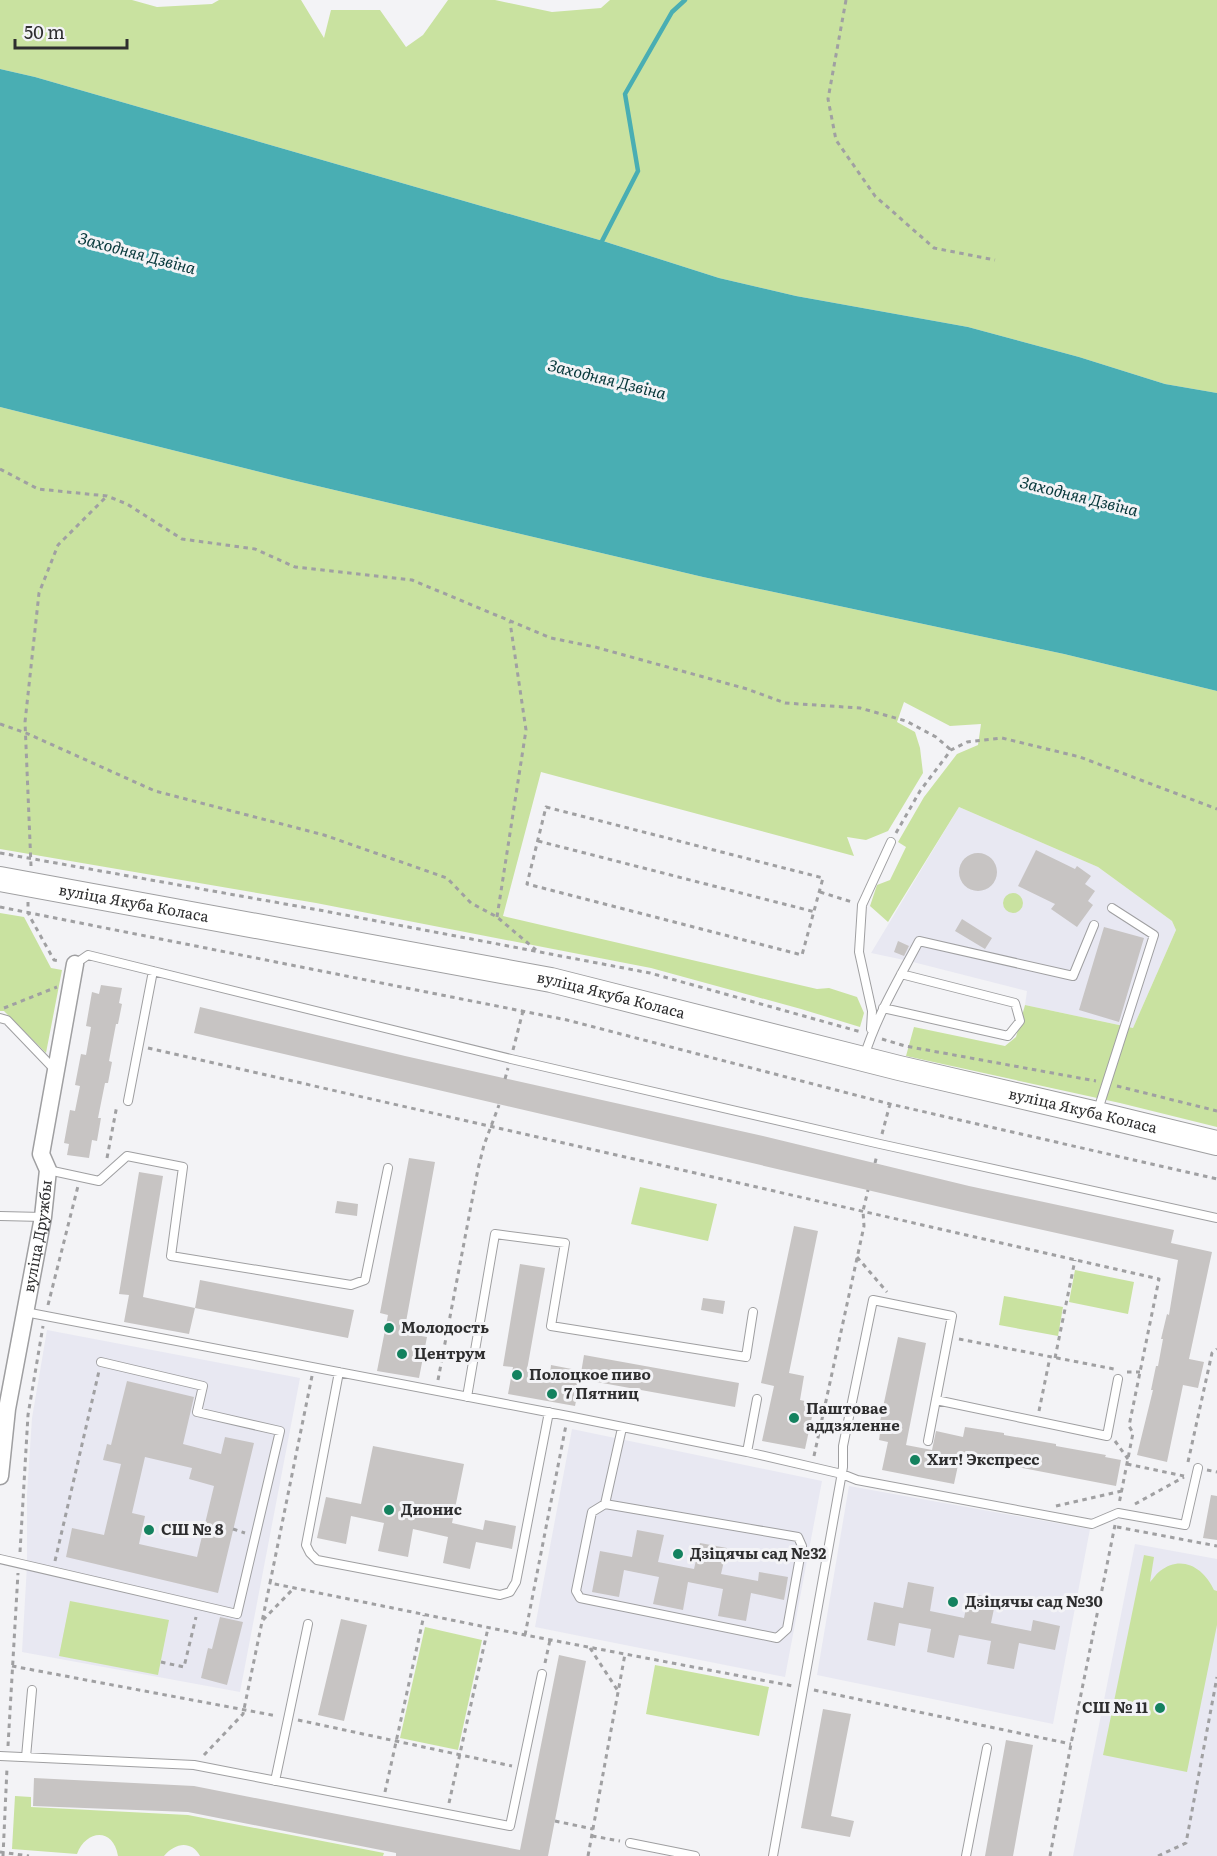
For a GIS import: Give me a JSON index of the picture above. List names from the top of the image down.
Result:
{
  "streets": {
    "street": ["вуліца Якуба Коласа", "вуліца Дружбы"]
  },
  "water": ["Заходняя Дзвіна"],
  "places": [
    "Молодость",
    "Центрум",
    "Полоцкое пиво",
    "7 Пятниц",
    "Паштовае аддзяленне",
    "Хит! Экспресс",
    "Дионис",
    "СШ № 8",
    "Дзіцячы сад №32",
    "Дзіцячы сад №30",
    "СШ № 11"
  ],
  "scale_bar": "50 m"
}
